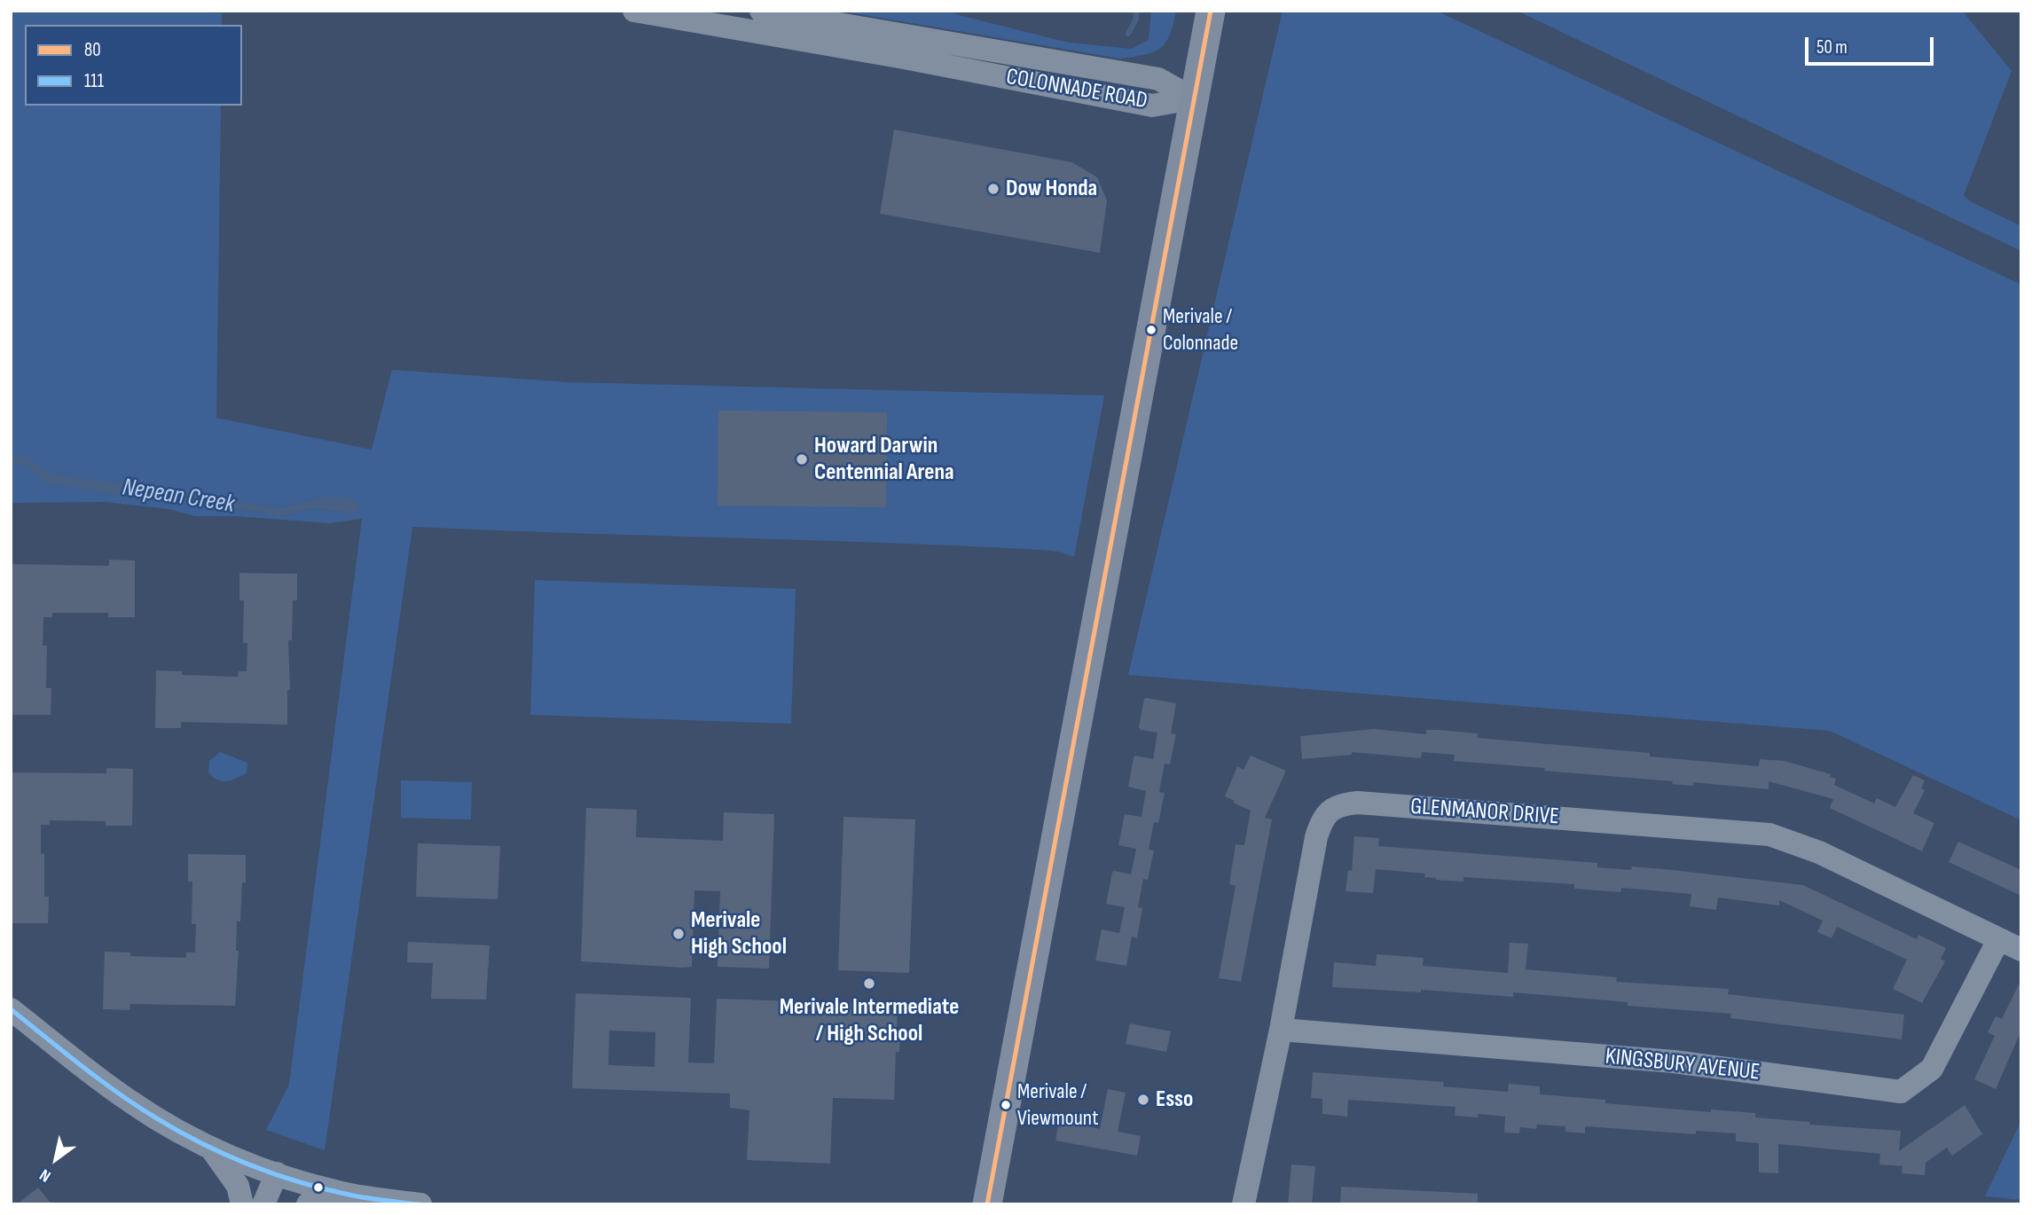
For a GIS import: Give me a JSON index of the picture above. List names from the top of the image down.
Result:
{
  "streets": {
    "street": ["COLONNADE ROAD", "GLENMANOR DRIVE", "KINGSBURY AVENUE"]
  },
  "crossings": [
    ["GLENMANOR DRIVE", "KINGSBURY AVENUE"]
  ],
  "water": ["Nepean Creek"],
  "places": [
    "Dow Honda",
    "Merivale / Colonnade",
    "Howard Darwin Centennial Arena",
    "Merivale High School",
    "Merivale Intermediate / High School",
    "Esso",
    "Merivale / Viewmount"
  ],
  "lines": ["transit line 80", "transit line 111"],
  "legend": ["80", "111"],
  "scale_bar": "50 m",
  "north": "bottom left"
}
